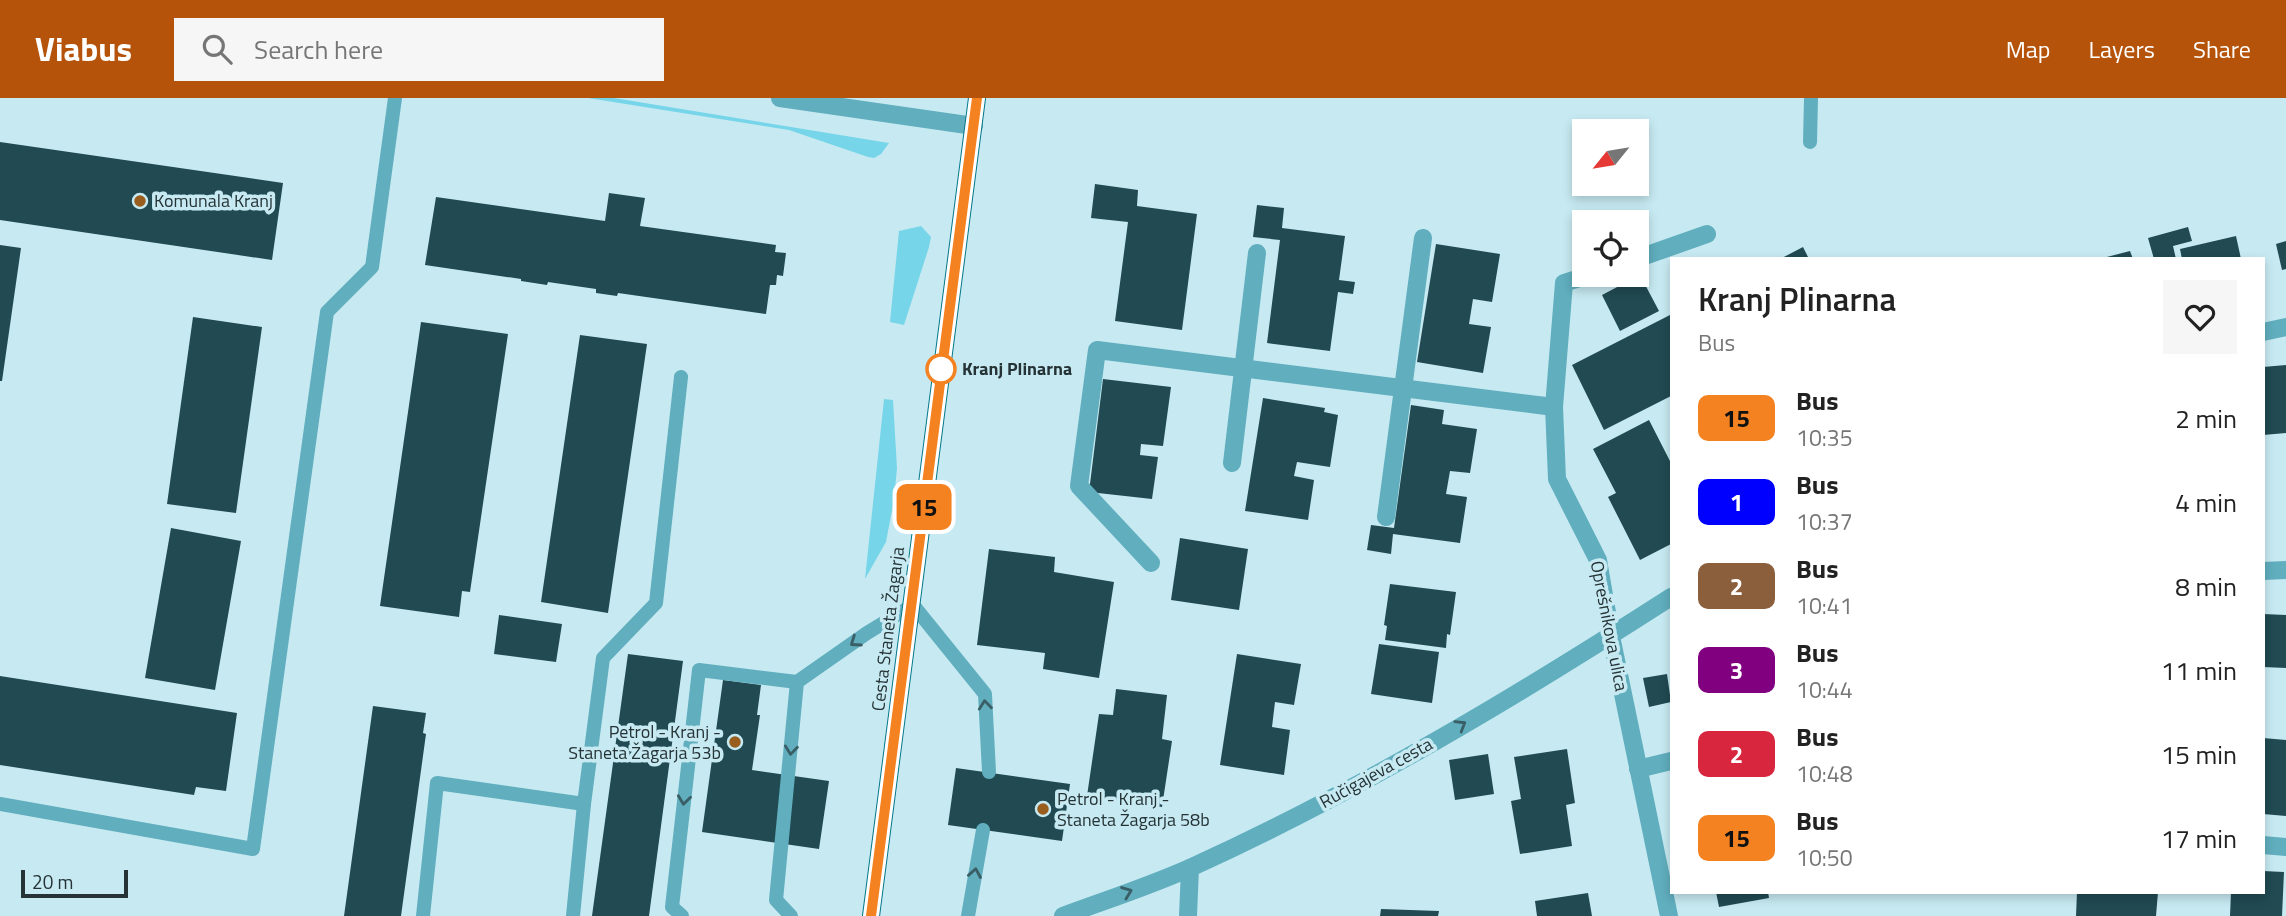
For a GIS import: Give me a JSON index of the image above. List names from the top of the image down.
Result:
{
  "streets": {
    "main road": ["Cesta Staneta Žagarja"],
    "street": ["Oprešnikova ulica", "Ručigajeva cesta"]
  },
  "crossings": [
    ["Oprešnikova ulica", "Ručigajeva cesta"]
  ],
  "one_way": ["Ručigajeva cesta"],
  "places": [
    "Komunala Kranj",
    "Kranj Plinarna",
    "Petrol - Kranj - Staneta Žagarja 53b",
    "Petrol - Kranj - Staneta Žagarja 58b"
  ],
  "lines": ["bus line 15"],
  "scale_bar": "20 m",
  "north": "bottom left",
  "page": {
    "header": "Viabus",
    "search": "Search here",
    "nav": ["Map", "Layers", "Share"],
    "on_map": "15",
    "heading": ["Kranj Plinarna", "Bus"],
    "list": [
      {
        "mark": "15",
        "name": "Bus",
        "note": "10:35",
        "value": "2 min"
      },
      {
        "mark": "1",
        "name": "Bus",
        "note": "10:37",
        "value": "4 min"
      },
      {
        "mark": "2",
        "name": "Bus",
        "note": "10:41",
        "value": "8 min"
      },
      {
        "mark": "3",
        "name": "Bus",
        "note": "10:44",
        "value": "11 min"
      },
      {
        "mark": "2",
        "name": "Bus",
        "note": "10:48",
        "value": "15 min"
      },
      {
        "mark": "15",
        "name": "Bus",
        "note": "10:50",
        "value": "17 min"
      }
    ],
    "scale": "20 m"
  }
}
